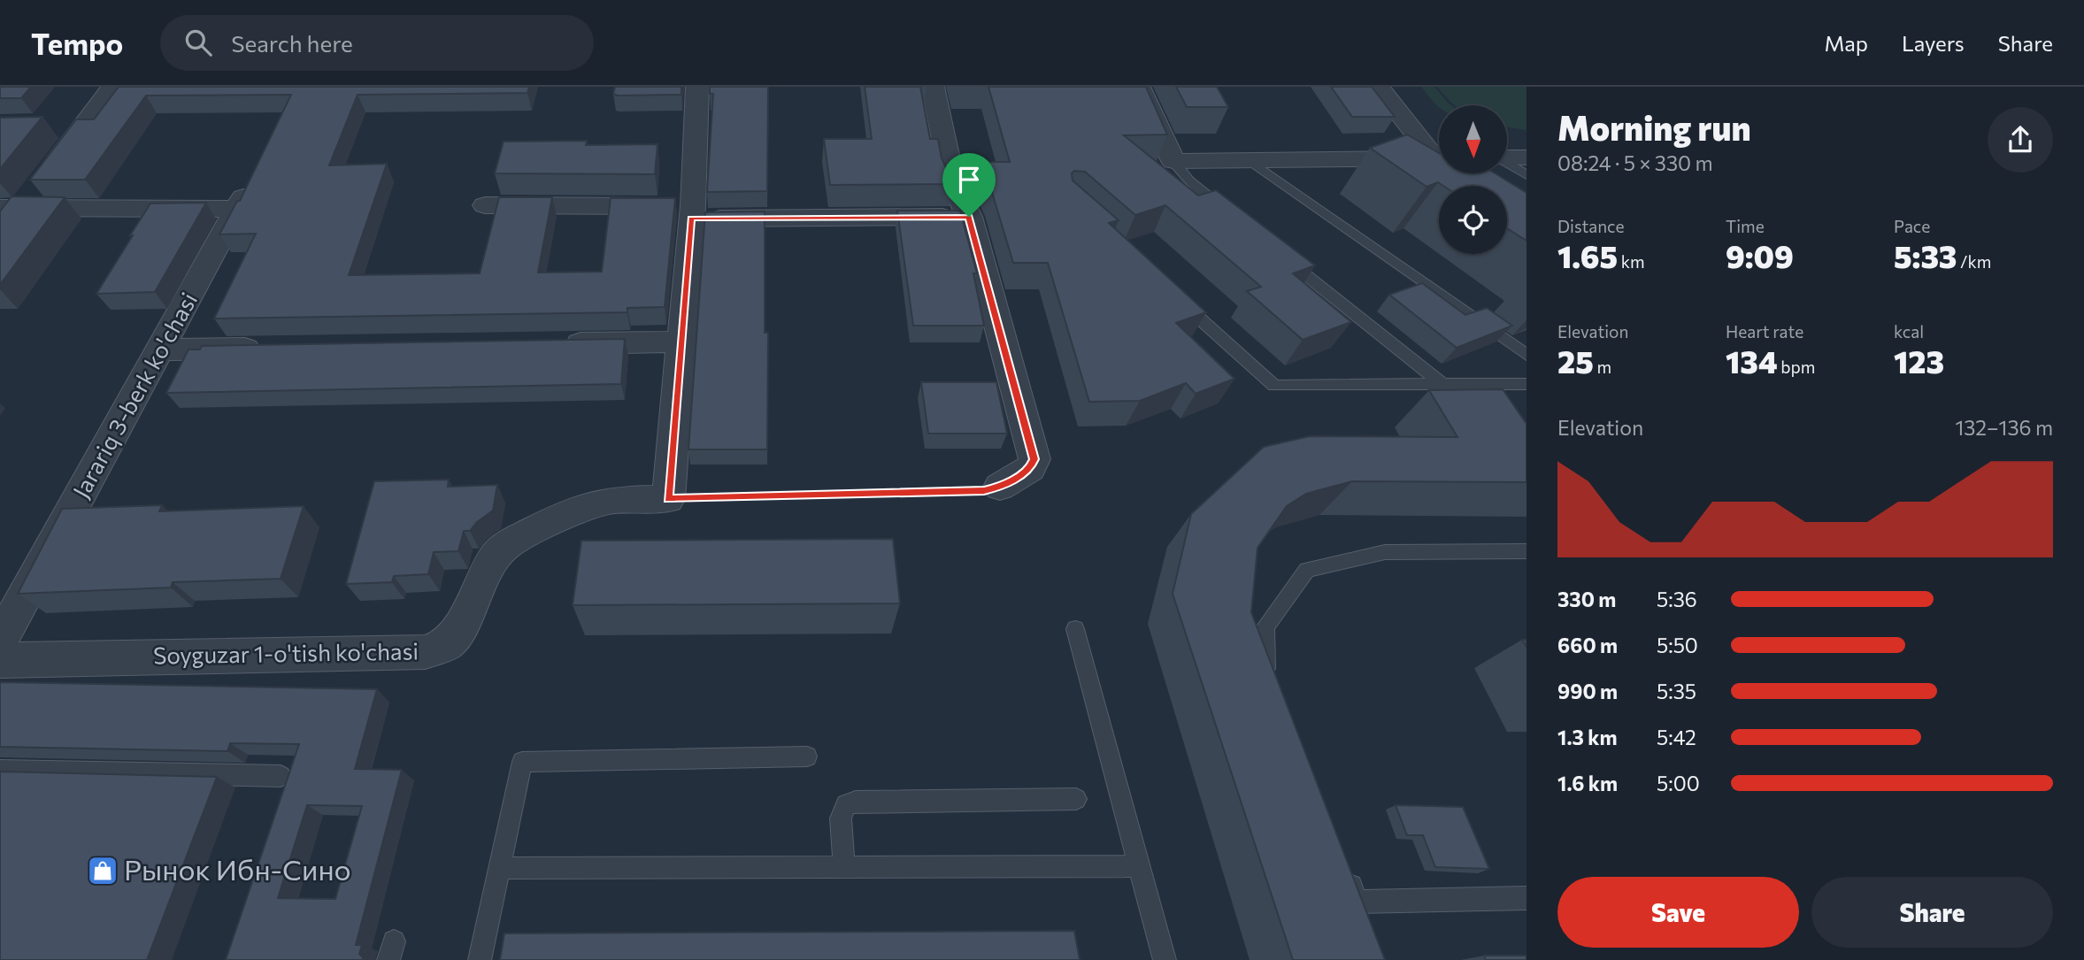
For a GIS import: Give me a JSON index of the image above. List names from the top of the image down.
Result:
{
  "streets": {
    "street": ["Jarariq 3-berk ko'chasi", "Soyguzar 1-o'tish ko'chasi"]
  },
  "places": {
    "shop": ["Рынок Ибн-Сино"]
  },
  "north": "bottom",
  "page": {
    "header": "Tempo",
    "search": "Search here",
    "nav": ["Map", "Layers", "Share"],
    "heading": ["Morning run", "08:24 · 5 × 330 m"],
    "stats": [
      ["Distance", "1.65 km"],
      ["Time", "9:09"],
      ["Pace", "5:33 /km"],
      ["Elevation", "25 m"],
      ["Heart rate", "134 bpm"],
      ["kcal", "123"]
    ],
    "chart": ["Elevation", "132–136 m"],
    "list": [
      {
        "name": "330 m",
        "note": "5:36"
      },
      {
        "name": "660 m",
        "note": "5:50"
      },
      {
        "name": "990 m",
        "note": "5:35"
      },
      {
        "name": "1.3 km",
        "note": "5:42"
      },
      {
        "name": "1.6 km",
        "note": "5:00"
      }
    ],
    "buttons": ["Save", "Share"]
  }
}
